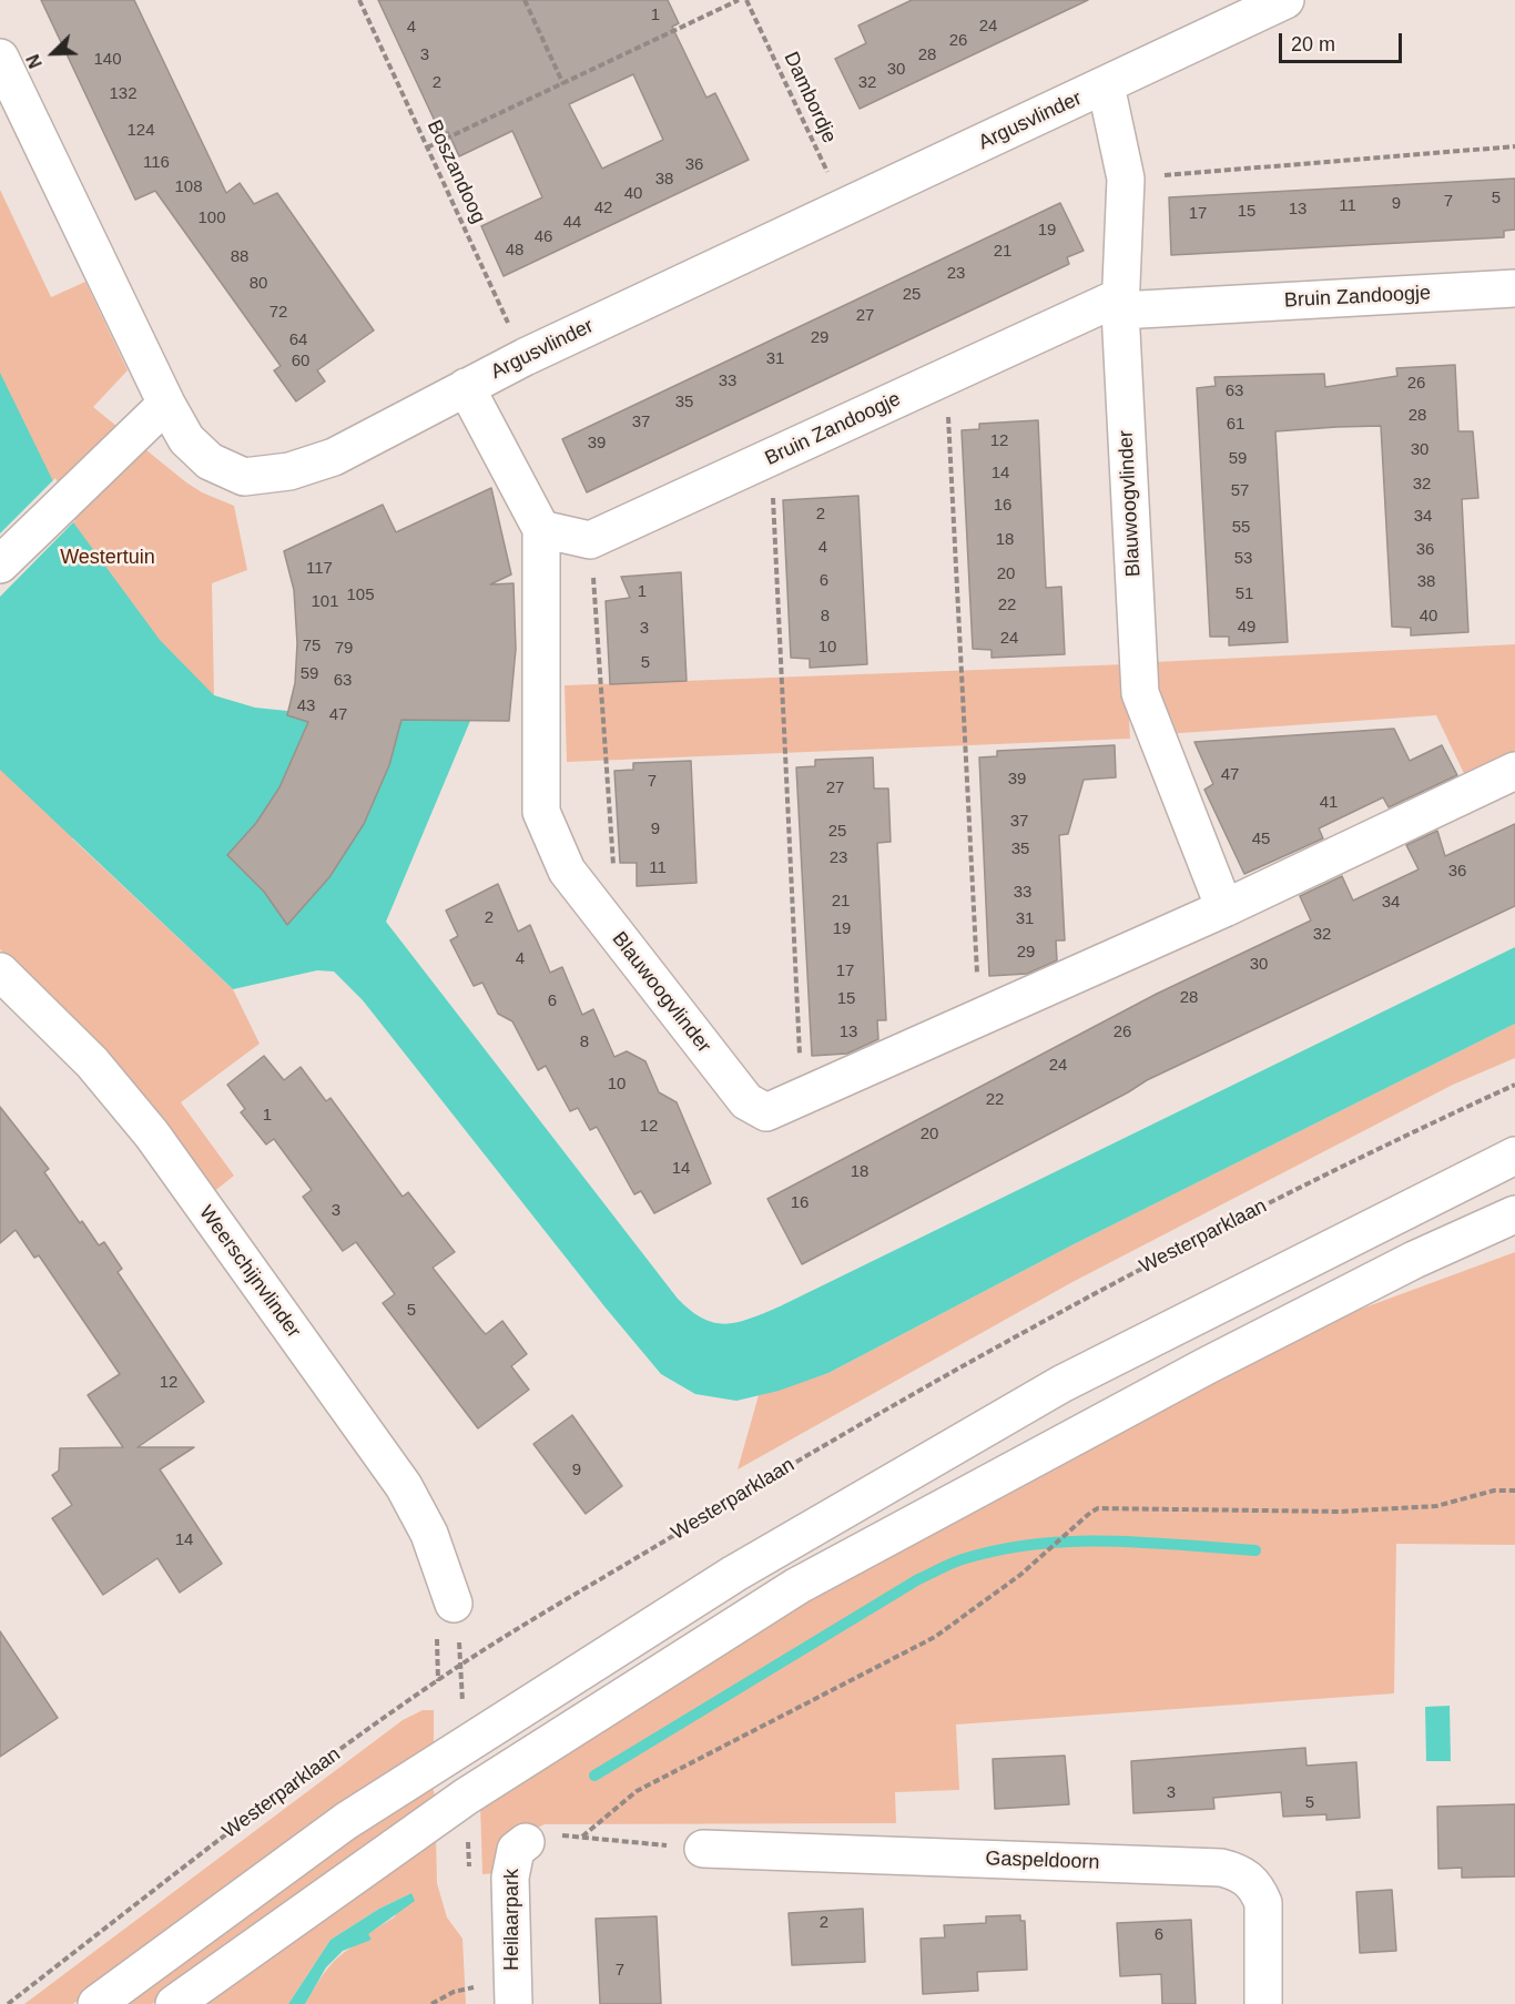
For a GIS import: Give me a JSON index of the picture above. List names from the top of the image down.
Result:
{
  "streets": {
    "street": [
      "Argusvlinder",
      "Bruin Zandoogje",
      "Blauwoogvlinder",
      "Weerschijnvlinder",
      "Gaspeldoorn",
      "Heilaarpark"
    ],
    "path": ["Dambordje", "Boszandoog", "Westerparklaan"]
  },
  "crossings": [
    ["Dambordje", "Argusvlinder"],
    ["Argusvlinder", "Boszandoog"],
    ["Argusvlinder", "Blauwoogvlinder"],
    ["Bruin Zandoogje", "Blauwoogvlinder"]
  ],
  "parks": ["Westertuin"],
  "house_numbers": [
    "1",
    "24",
    "4",
    "26",
    "3",
    "28",
    "140",
    "30",
    "2",
    "32",
    "132",
    "124",
    "116",
    "36",
    "38",
    "108",
    "40",
    "5",
    "7",
    "9",
    "11",
    "42",
    "13",
    "15",
    "17",
    "100",
    "44",
    "19",
    "46",
    "48",
    "21",
    "88",
    "23",
    "80",
    "25",
    "72",
    "27",
    "29",
    "64",
    "31",
    "60",
    "33",
    "26",
    "63",
    "35",
    "28",
    "37",
    "61",
    "12",
    "39",
    "30",
    "59",
    "14",
    "32",
    "57",
    "16",
    "2",
    "34",
    "55",
    "18",
    "4",
    "36",
    "53",
    "117",
    "20",
    "6",
    "38",
    "1",
    "51",
    "105",
    "101",
    "22",
    "8",
    "40",
    "49",
    "3",
    "24",
    "75",
    "10",
    "79",
    "5",
    "59",
    "63",
    "43",
    "47",
    "47",
    "39",
    "7",
    "27",
    "41",
    "37",
    "9",
    "25",
    "45",
    "35",
    "23",
    "11",
    "36",
    "33",
    "21",
    "34",
    "2",
    "31",
    "19",
    "32",
    "29",
    "4",
    "30",
    "17",
    "28",
    "15",
    "6",
    "13",
    "26",
    "8",
    "24",
    "10",
    "22",
    "1",
    "12",
    "20",
    "14",
    "18",
    "16",
    "3",
    "5",
    "12",
    "9",
    "14",
    "3",
    "5",
    "2",
    "6",
    "7"
  ],
  "scale_bar": "20 m",
  "north": "bottom left"
}
